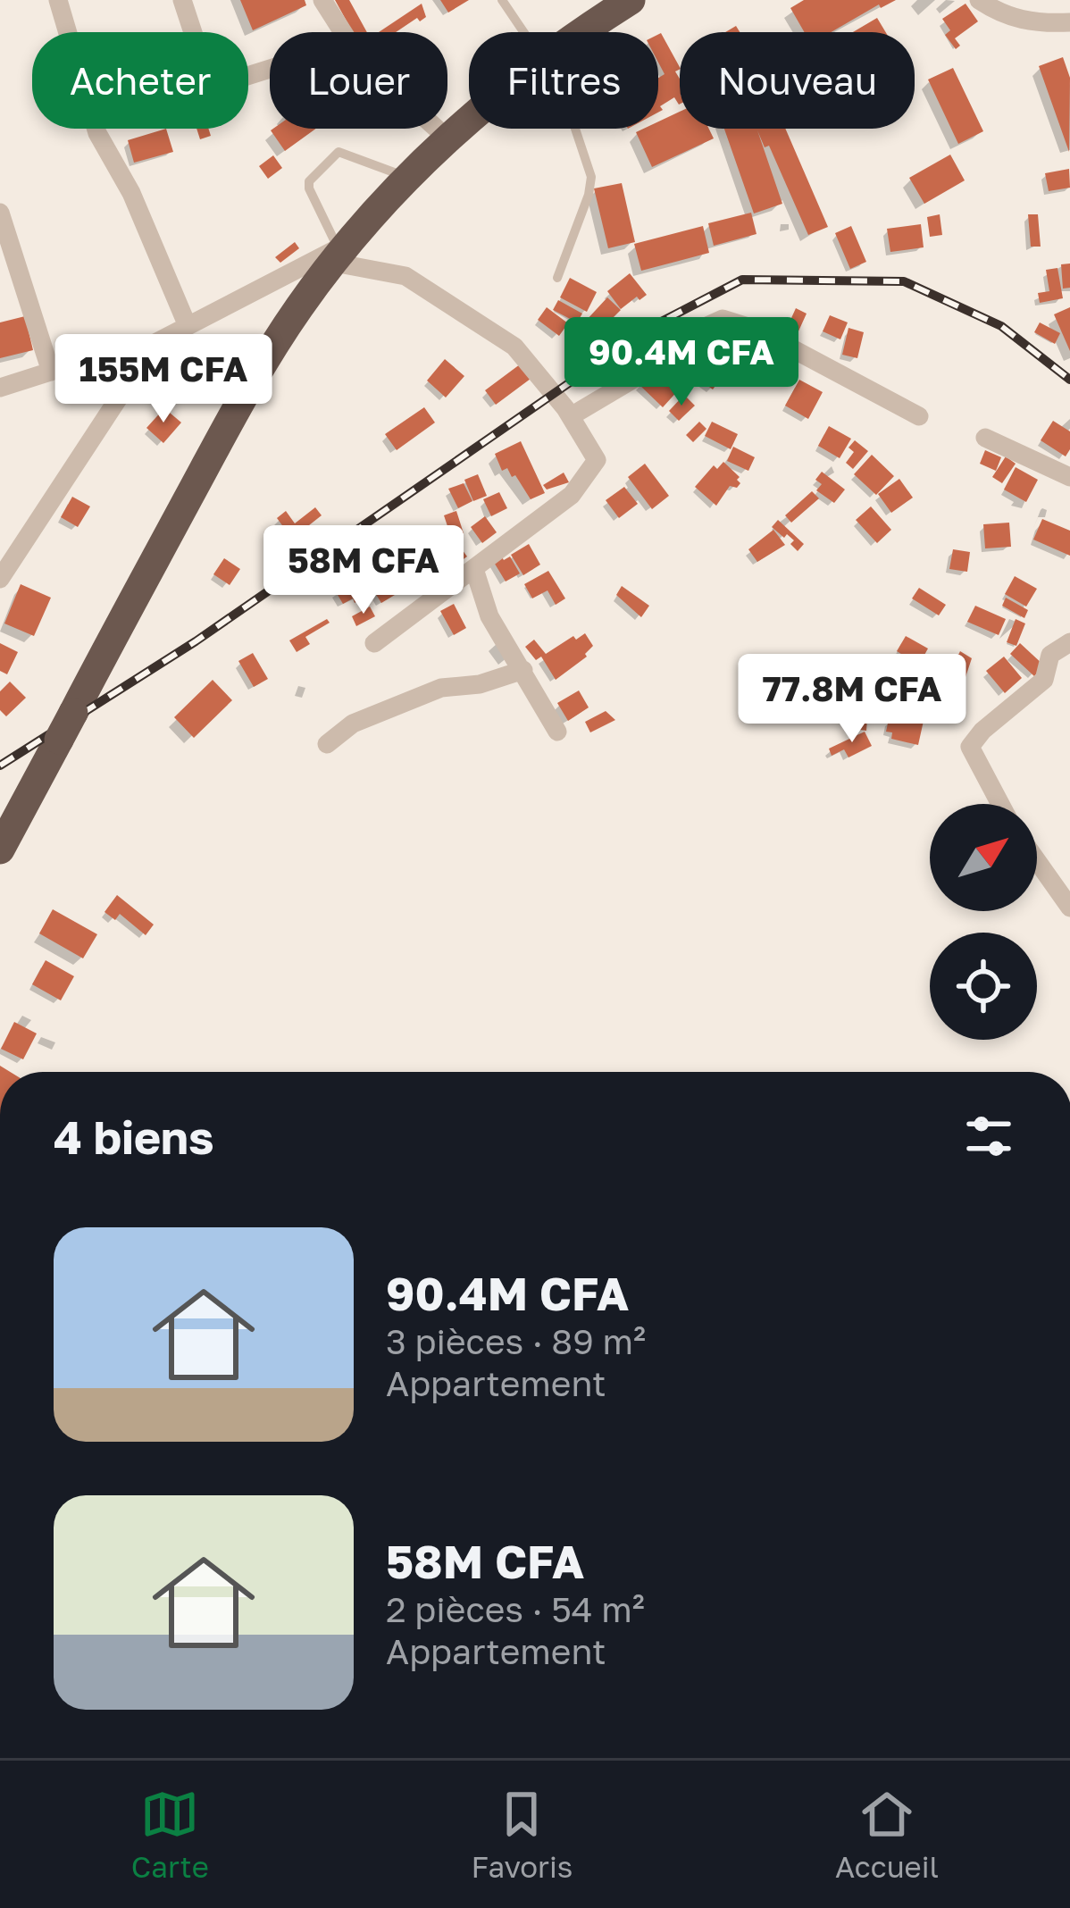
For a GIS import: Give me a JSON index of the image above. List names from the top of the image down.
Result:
{
  "north": "top right",
  "page": {
    "chip": [
      "Acheter",
      "Louer",
      "Filtres",
      "Nouveau"
    ],
    "price": [
      "90.4M CFA",
      "155M CFA",
      "58M CFA",
      "77.8M CFA"
    ],
    "heading": "4 biens",
    "list": [
      {
        "name": "90.4M CFA",
        "note": "3 pièces · 89 m² · Appartement"
      },
      {
        "name": "58M CFA",
        "note": "2 pièces · 54 m² · Appartement"
      }
    ],
    "tabs": ["Carte", "Favoris", "Accueil"]
  }
}
